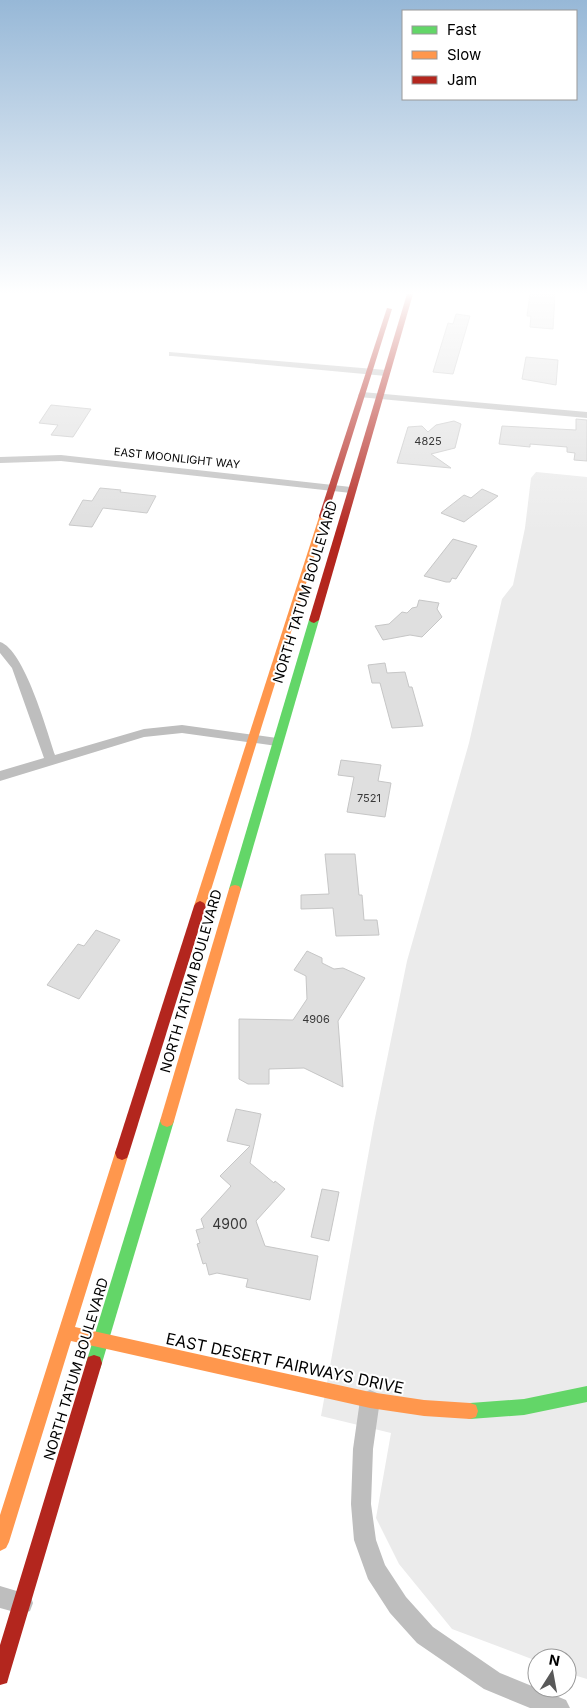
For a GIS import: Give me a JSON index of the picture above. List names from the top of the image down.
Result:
{
  "streets": {
    "main road": ["NORTH TATUM BOULEVARD", "EAST DESERT FAIRWAYS DRIVE"],
    "street": ["EAST MOONLIGHT WAY"]
  },
  "crossings": [
    ["EAST MOONLIGHT WAY", "NORTH TATUM BOULEVARD"],
    ["NORTH TATUM BOULEVARD", "EAST DESERT FAIRWAYS DRIVE"]
  ],
  "house_numbers": [
    "4825",
    "7521",
    "4906",
    "4900"
  ],
  "legend": ["Fast", "Slow", "Jam"],
  "north": "top"
}
